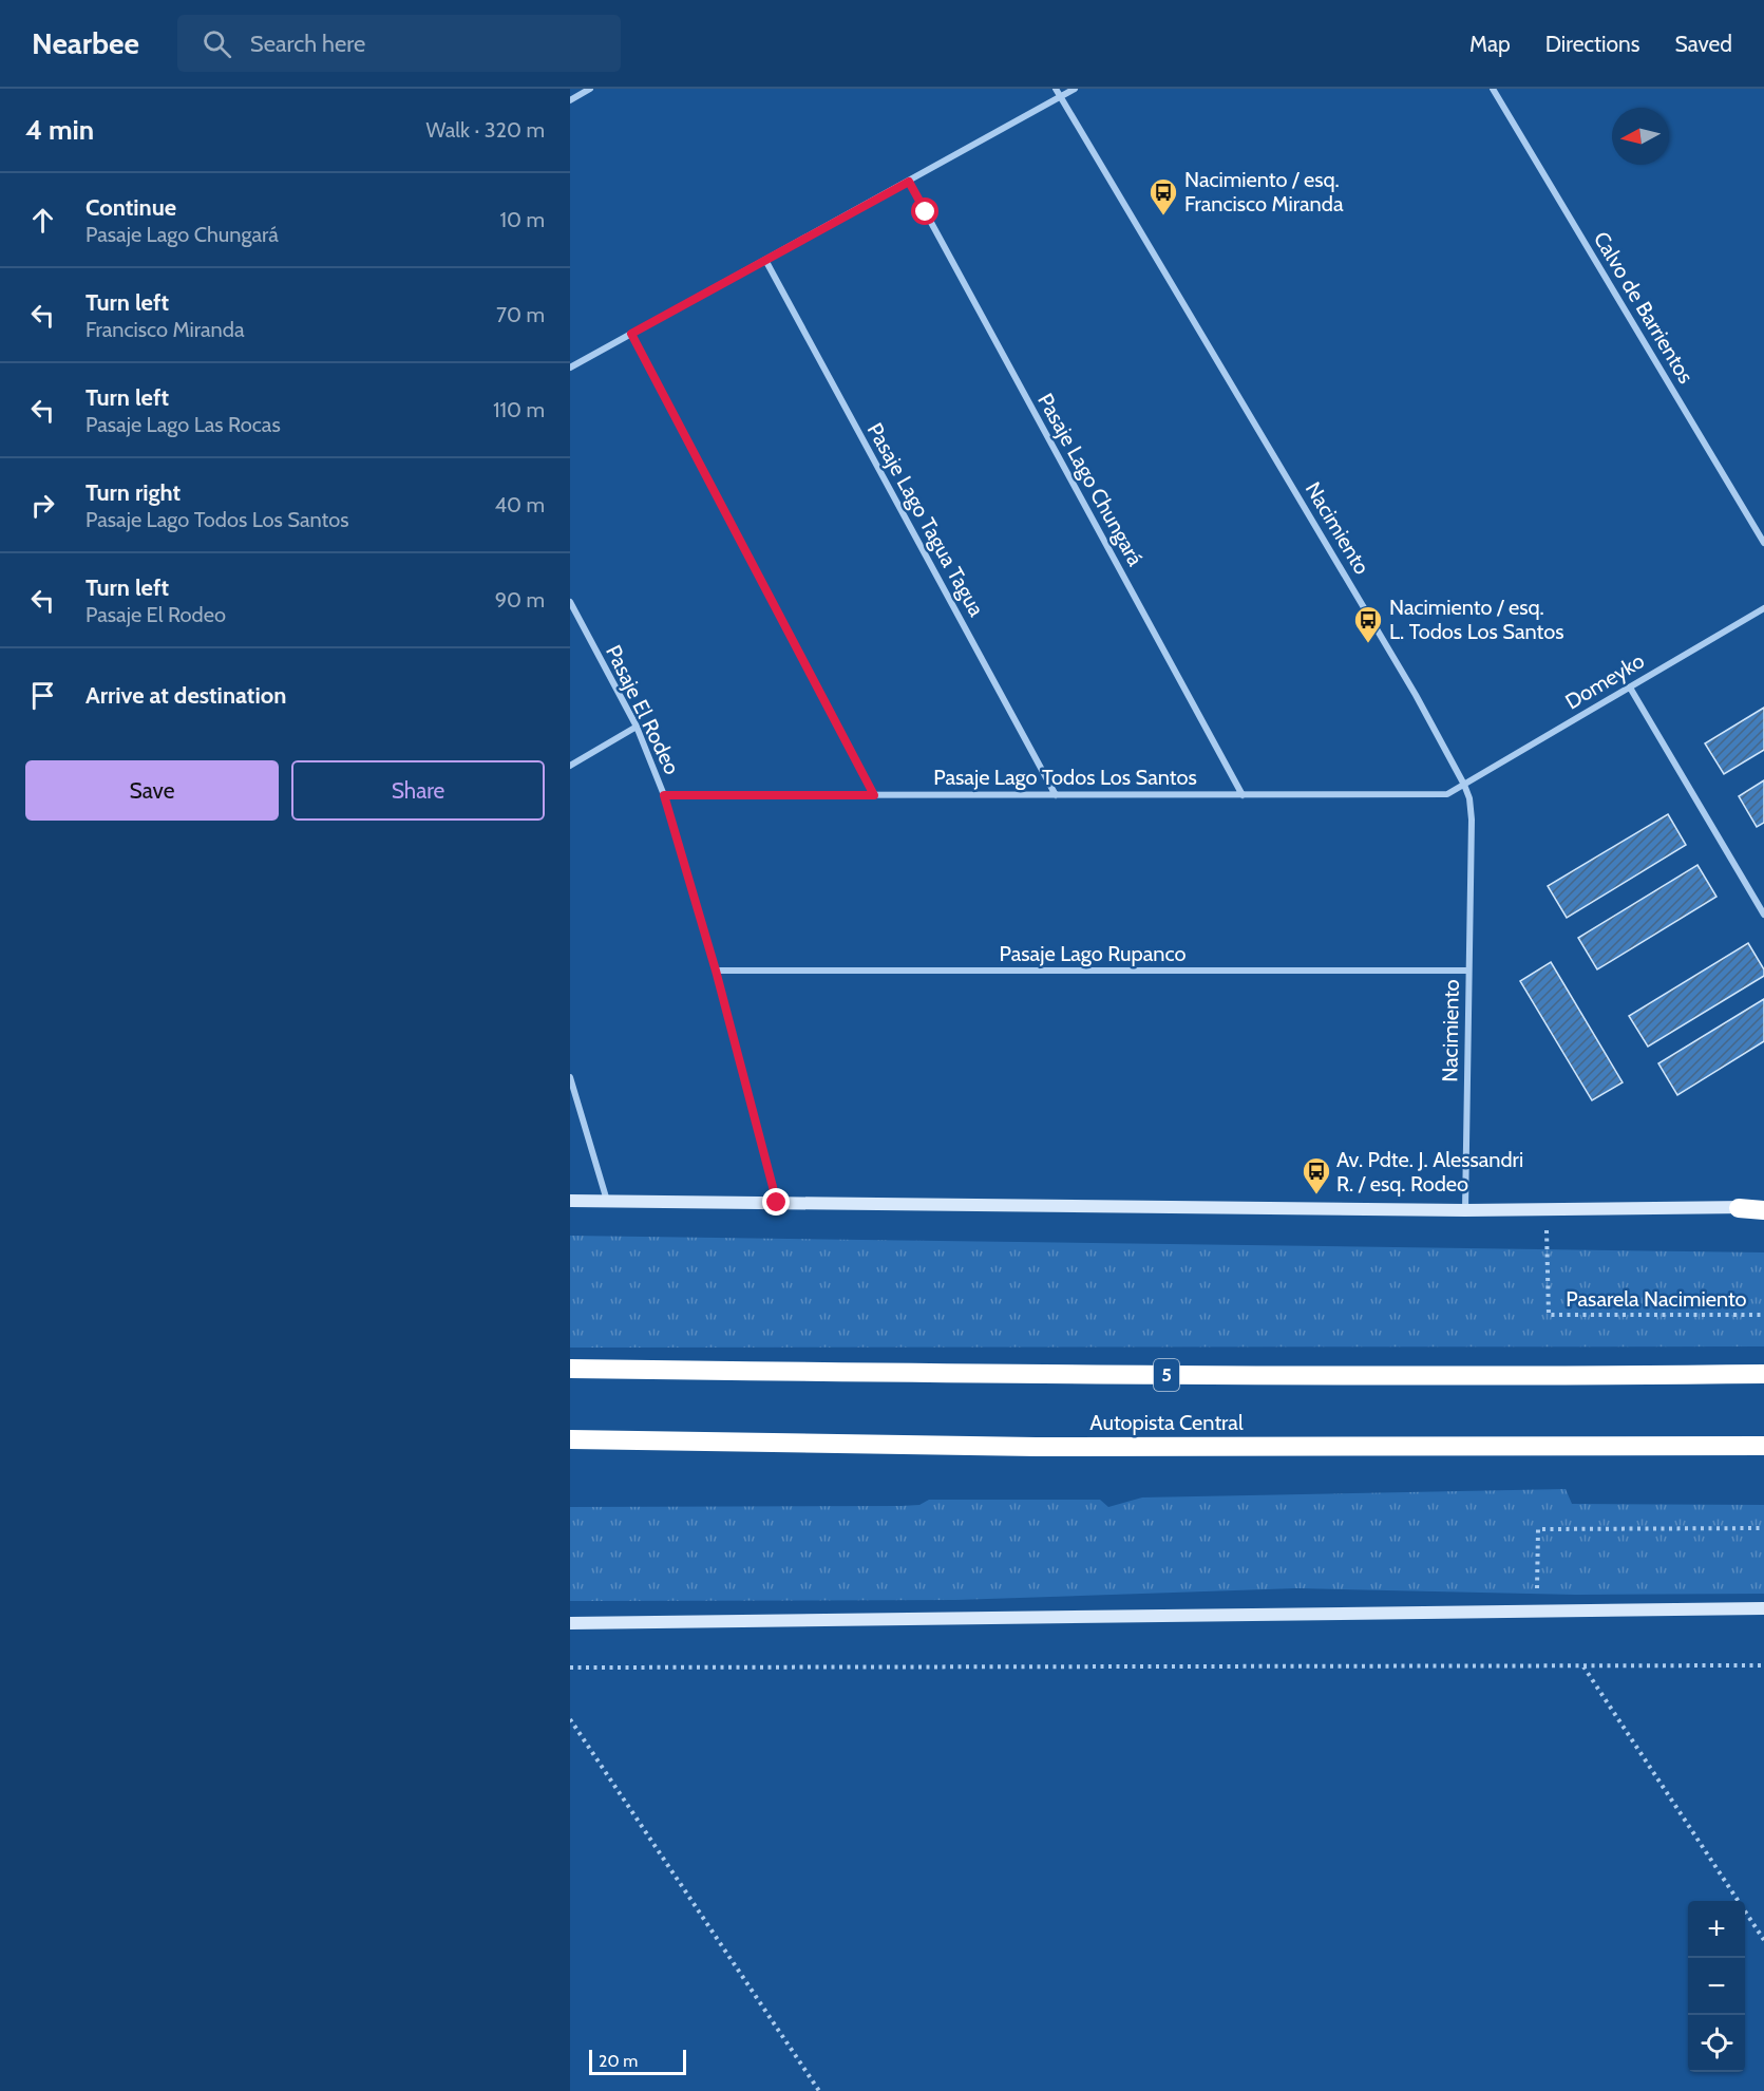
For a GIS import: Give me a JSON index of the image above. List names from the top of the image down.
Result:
{
  "streets": {
    "highway": ["5", "Autopista Central"],
    "street": [
      "Calvo de Barrientos",
      "Pasaje Lago Chungará",
      "Pasaje Lago Tagua Tagua",
      "Nacimiento",
      "Domeyko",
      "Pasaje El Rodeo",
      "Pasaje Lago Todos Los Santos",
      "Pasaje Lago Rupanco"
    ],
    "path": ["Pasarela Nacimiento"]
  },
  "crossings": [
    ["Pasaje Lago Chungará", "Pasaje Lago Todos Los Santos"],
    ["Pasaje Lago Tagua Tagua", "Pasaje Lago Todos Los Santos"],
    ["Nacimiento", "Domeyko"],
    ["Nacimiento", "Pasaje Lago Todos Los Santos"],
    ["Nacimiento", "Pasaje Lago Rupanco"],
    ["Domeyko", "Pasaje Lago Todos Los Santos"],
    ["Pasaje El Rodeo", "Pasaje Lago Todos Los Santos"],
    ["Pasaje El Rodeo", "Pasaje Lago Rupanco"]
  ],
  "places": {
    "bus stop": ["Nacimiento / esq. Francisco Miranda", "Nacimiento / esq. L. Todos Los Santos", "Av. Pdte. J. Alessandri R. / esq. Rodeo"]
  },
  "scale_bar": "20 m",
  "north": "left",
  "page": {
    "header": "Nearbee",
    "search": "Search here",
    "nav": ["Map", "Directions", "Saved"],
    "heading": ["4 min", "Walk · 320 m"],
    "list": [
      ["Continue", "Pasaje Lago Chungará", "10 m"],
      ["Turn left", "Francisco Miranda", "70 m"],
      ["Turn left", "Pasaje Lago Las Rocas", "110 m"],
      ["Turn right", "Pasaje Lago Todos Los Santos", "40 m"],
      ["Turn left", "Pasaje El Rodeo", "90 m"],
      "Arrive at destination"
    ],
    "buttons": ["Save", "Share"],
    "map_buttons": ["+", "−"],
    "scale": "20 m"
  }
}
